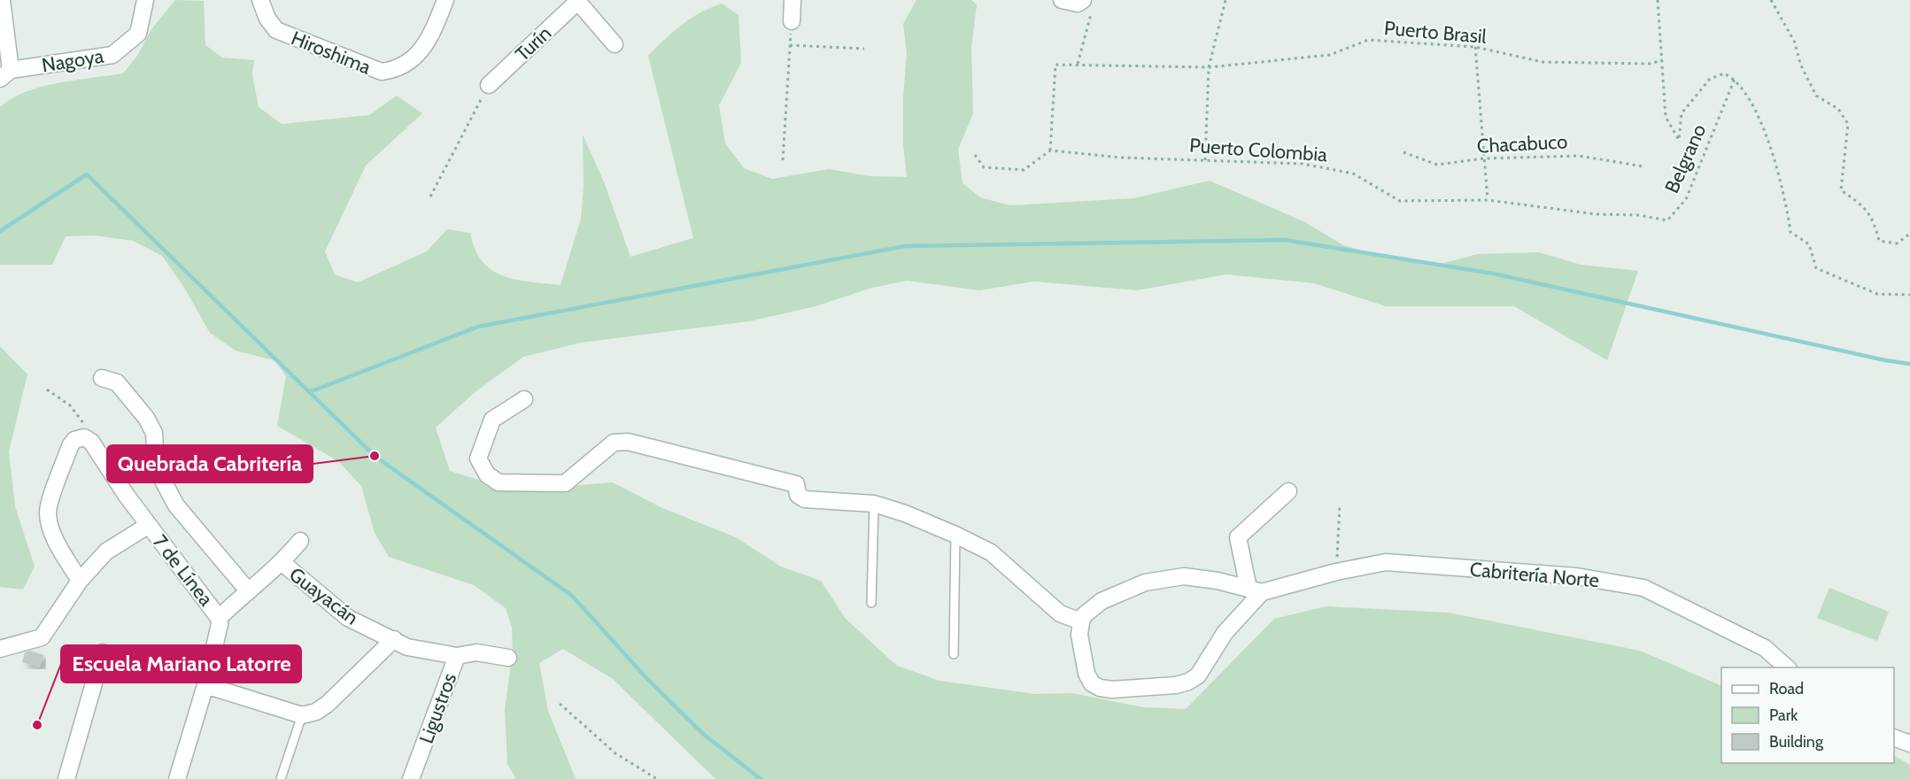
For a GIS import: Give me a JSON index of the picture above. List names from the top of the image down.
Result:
{
  "streets": {
    "street": [
      "Turín",
      "Hiroshima",
      "Nagoya",
      "7 de Línea",
      "Cabritería Norte",
      "Guayacán",
      "Ligustros"
    ],
    "path": [
      "Puerto Brasil",
      "Chacabuco",
      "Puerto Colombia",
      "Belgrano"
    ]
  },
  "crossings": [
    ["Puerto Brasil", "Puerto Colombia"],
    ["Puerto Colombia", "Belgrano"],
    ["7 de Línea", "Guayacán"],
    ["Guayacán", "Ligustros"]
  ],
  "places": ["Quebrada Cabritería", "Escuela Mariano Latorre"],
  "legend": ["Road", "Park", "Building"]
}
